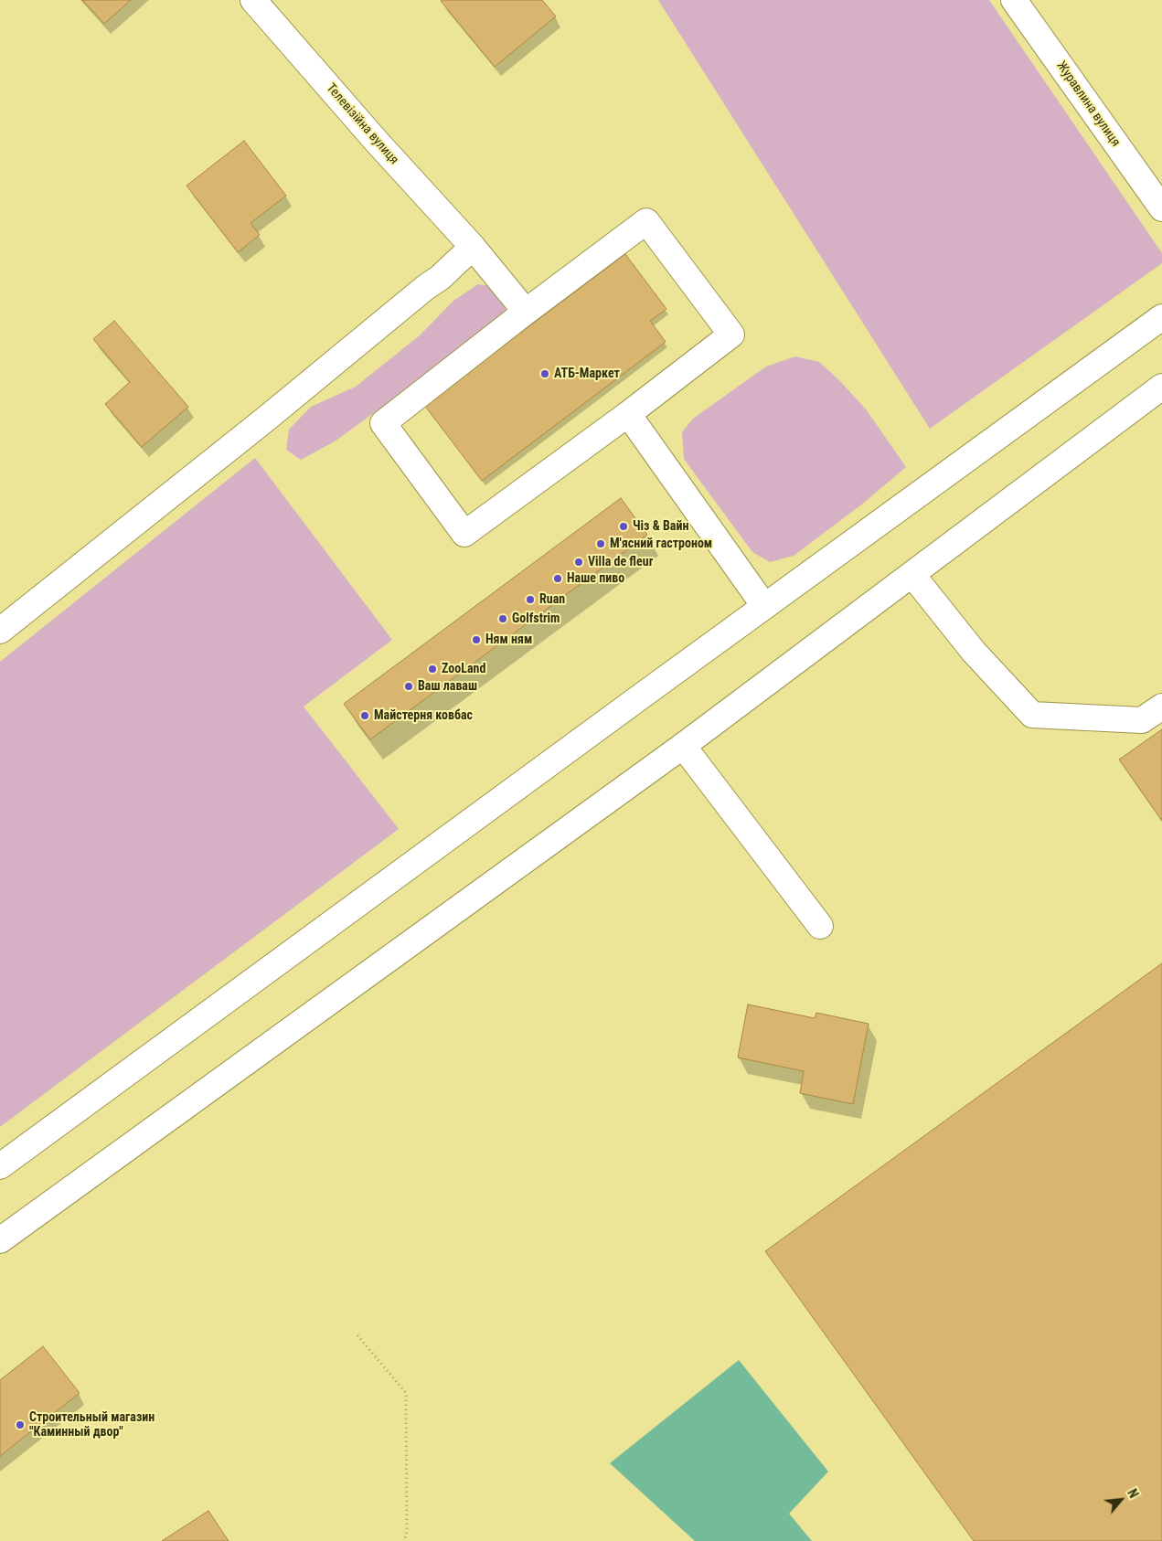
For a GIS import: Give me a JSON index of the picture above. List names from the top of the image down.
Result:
{
  "streets": {
    "main road": ["Журавлина вулиця", "Телевізійна вулиця"]
  },
  "places": [
    "АТБ-Маркет",
    "Чіз & Вайн",
    "М'ясний гастроном",
    "Villa de fleur",
    "Наше пиво",
    "Ruan",
    "Golfstrim",
    "Ням ням",
    "ZooLand",
    "Ваш лаваш",
    "Майстерня ковбас",
    "Строительный магазин \"Каминный двор\""
  ],
  "north": "top right"
}
